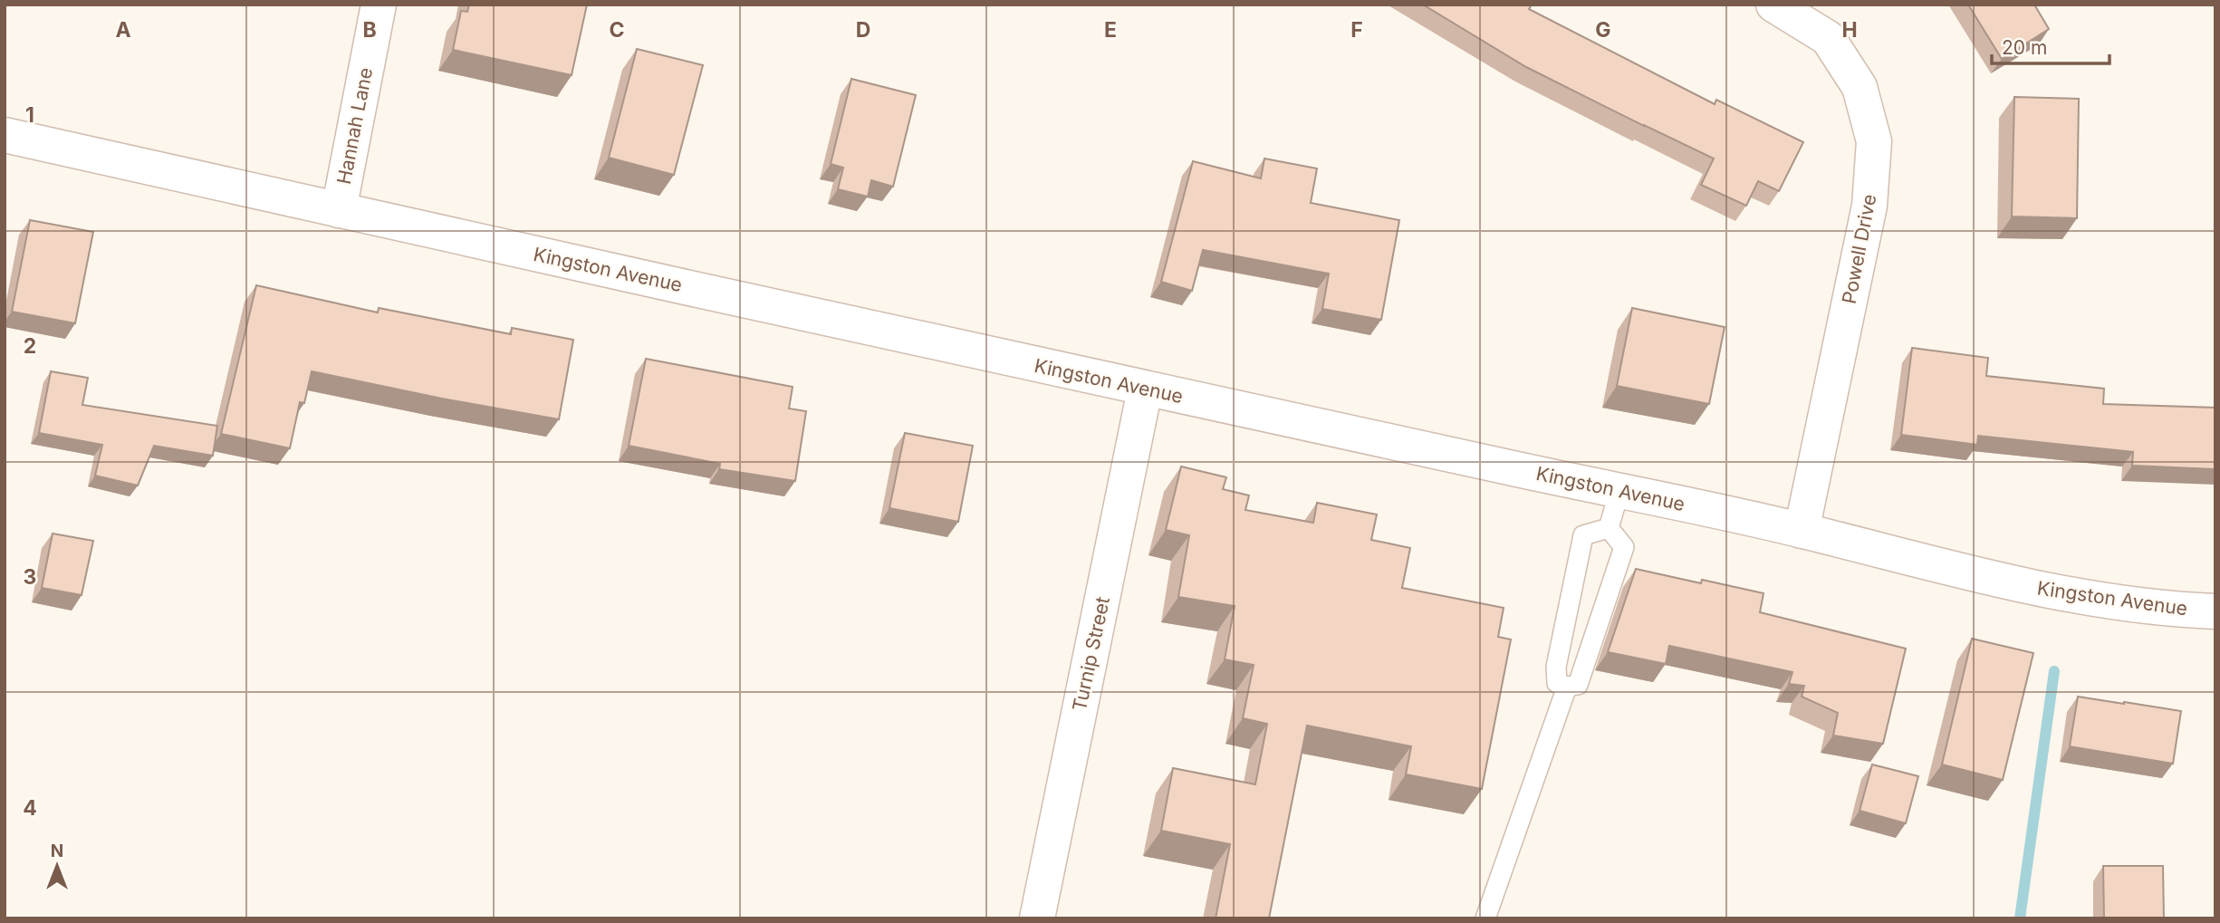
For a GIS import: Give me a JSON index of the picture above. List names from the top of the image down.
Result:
{
  "streets": {
    "street": [
      "Hannah Lane",
      "Powell Drive",
      "Kingston Avenue",
      "Turnip Street"
    ]
  },
  "crossings": [
    ["Hannah Lane", "Kingston Avenue"],
    ["Powell Drive", "Kingston Avenue"],
    ["Kingston Avenue", "Turnip Street"]
  ],
  "scale_bar": "20 m",
  "north": "top",
  "grid": {
    "columns": [
      "A",
      "B",
      "C",
      "D",
      "E",
      "F",
      "G",
      "H"
    ],
    "rows": [
      "1",
      "2",
      "3",
      "4"
    ]
  }
}
